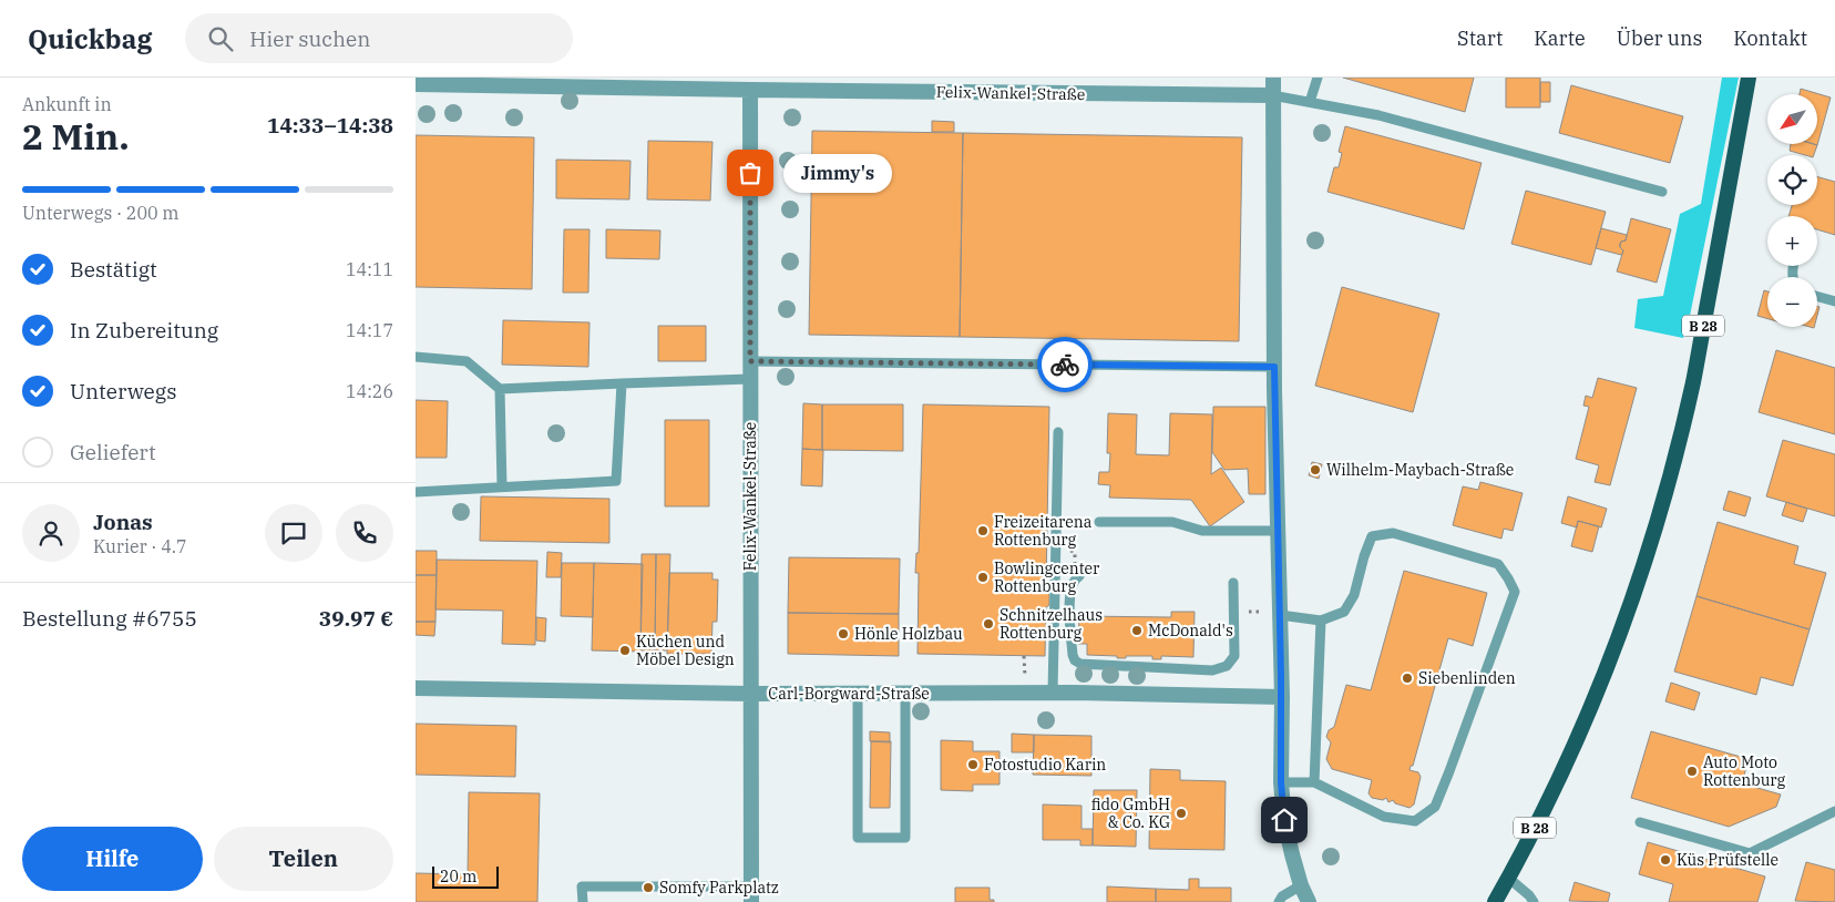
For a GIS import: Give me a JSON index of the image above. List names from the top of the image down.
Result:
{
  "streets": {
    "main road": ["B 28"],
    "street": ["Felix-Wankel-Straße", "Carl-Borgward-Straße"]
  },
  "crossings": [
    ["Felix-Wankel-Straße", "Carl-Borgward-Straße"]
  ],
  "places": [
    "Jimmy's",
    "Wilhelm-Maybach-Straße",
    "Freizeitarena Rottenburg",
    "Bowlingcenter Rottenburg",
    "Schnitzelhaus Rottenburg",
    "McDonald's",
    "Hönle Holzbau",
    "Küchen und Möbel Design",
    "Siebenlinden",
    "Fotostudio Karin",
    "Auto Moto Rottenburg",
    "fido GmbH & Co. KG",
    "Küs Prüfstelle",
    "Somfy Parkplatz"
  ],
  "scale_bar": "20 m",
  "north": "bottom left",
  "page": {
    "header": "Quickbag",
    "search": "Hier suchen",
    "nav": [
      "Start",
      "Karte",
      "Über uns",
      "Kontakt"
    ],
    "heading": ["2 Min.", "Ankunft in", "14:33–14:38"],
    "panel": [
      "Jonas",
      "Kurier · 4.7",
      "Bestellung #6755",
      "39.97 €"
    ],
    "map_buttons": ["+", "−"],
    "bubble": "Jimmy's",
    "bar": "Unterwegs · 200 m",
    "list": [
      ["Bestätigt", "14:11"],
      ["In Zubereitung", "14:17"],
      ["Unterwegs", "14:26"],
      "Geliefert"
    ],
    "buttons": ["Hilfe", "Teilen"],
    "scale": "20 m"
  }
}
